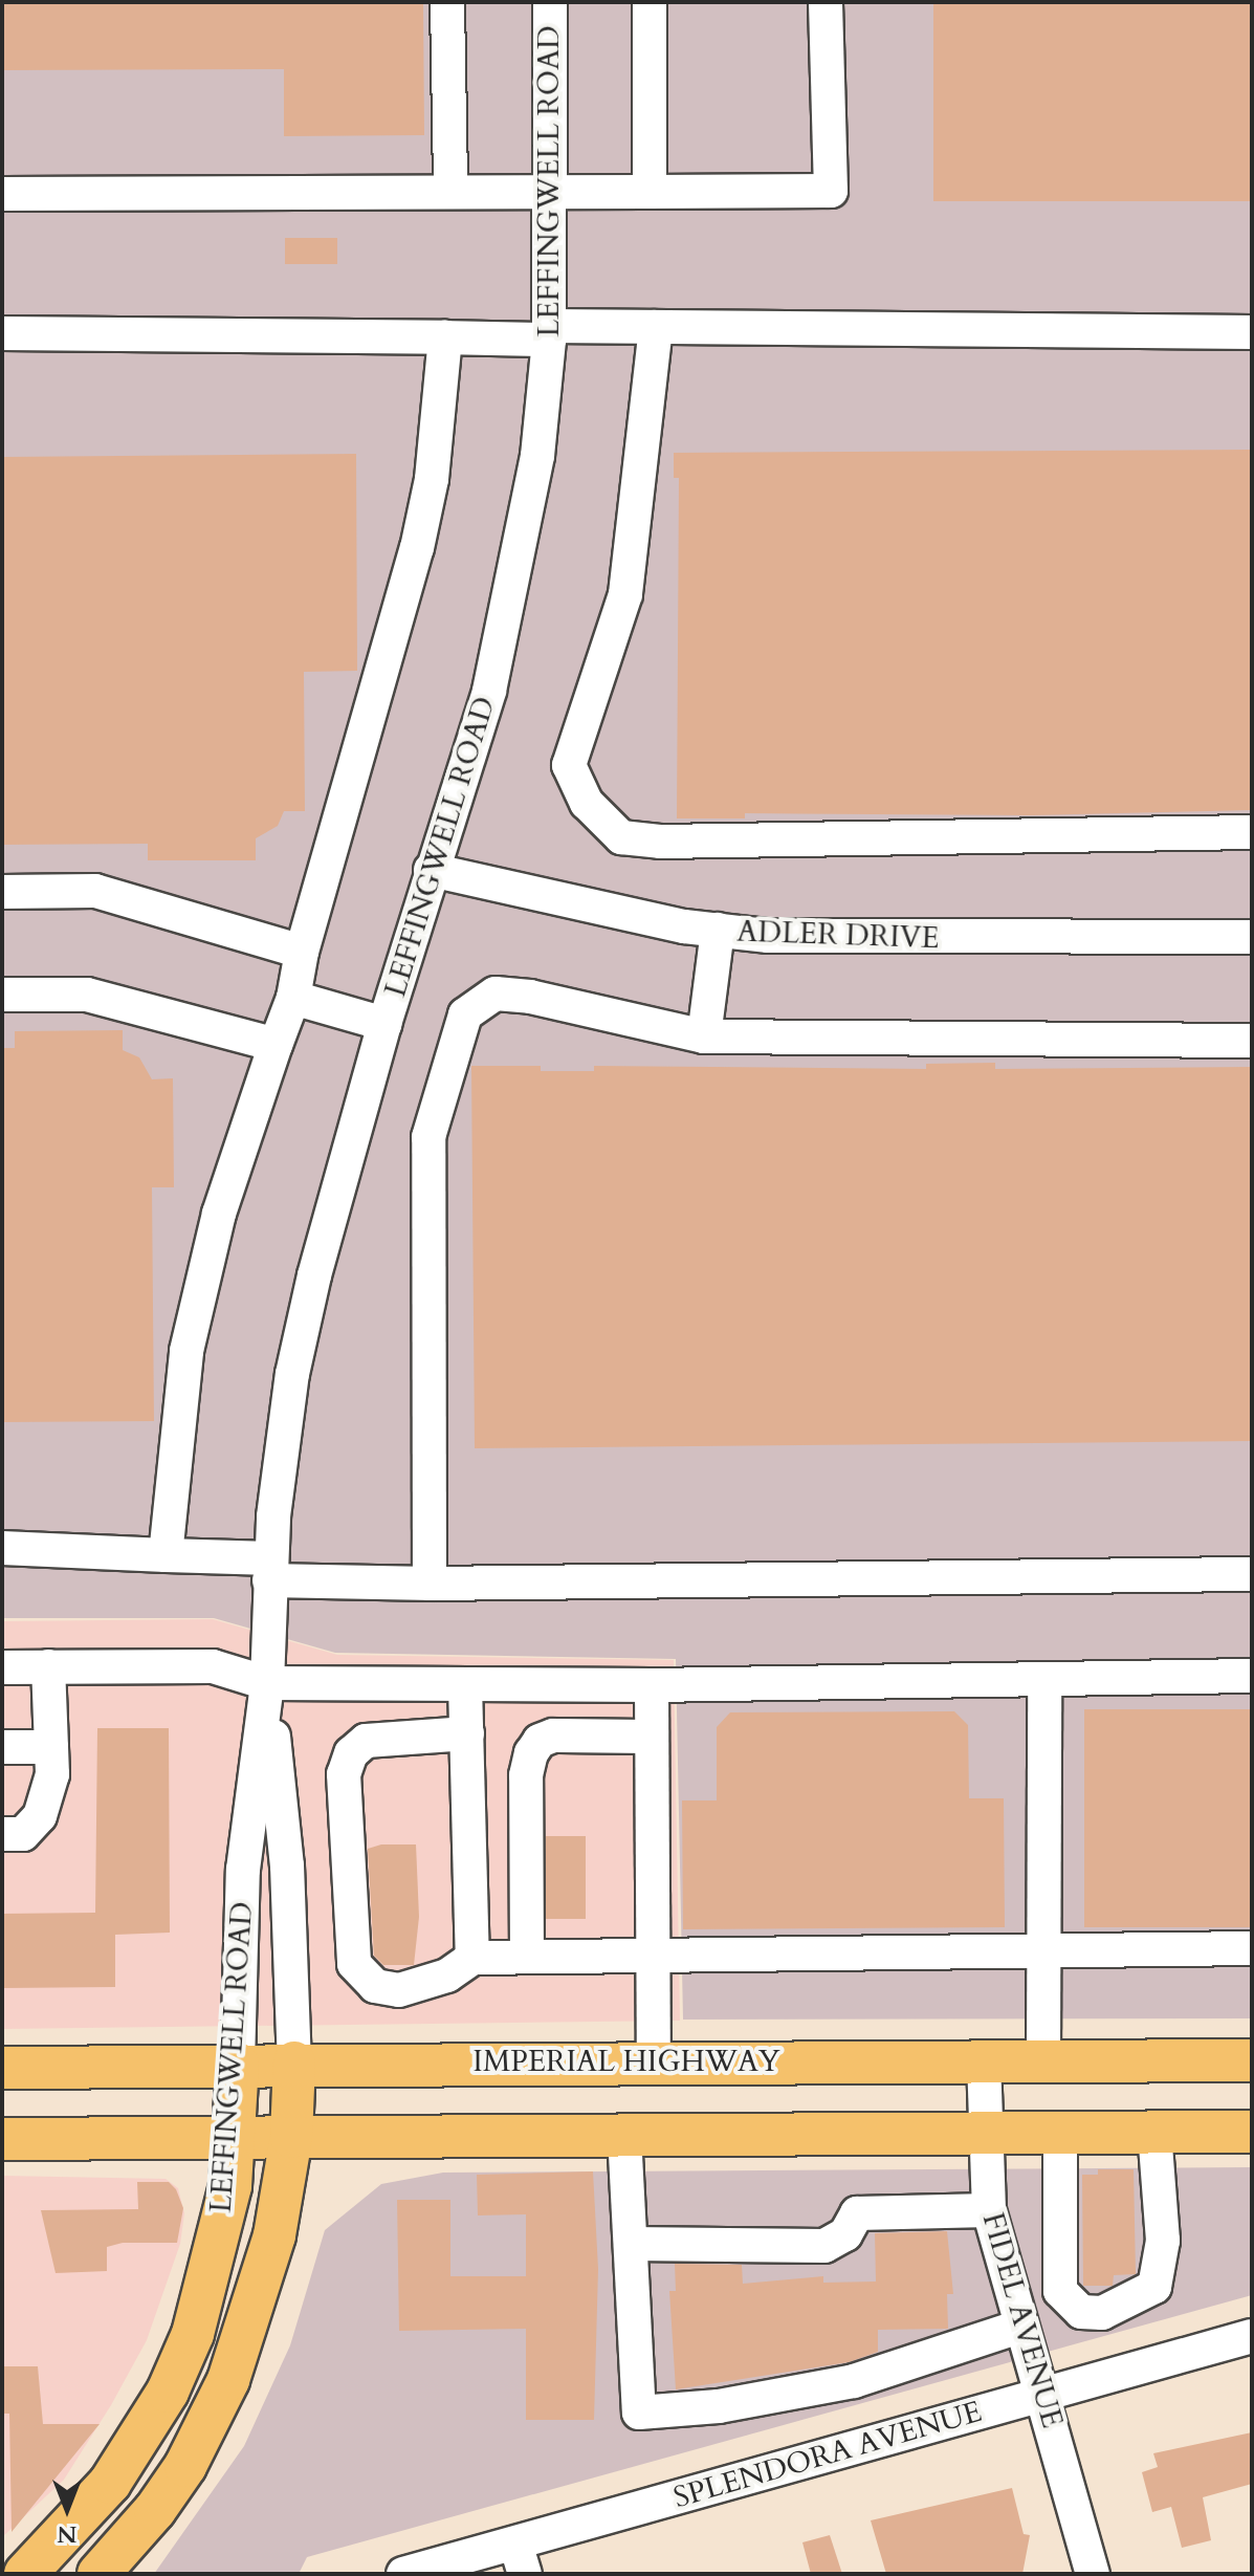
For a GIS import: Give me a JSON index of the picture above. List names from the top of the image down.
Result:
{
  "streets": {
    "main road": ["LEFFINGWELL ROAD", "IMPERIAL HIGHWAY"],
    "street": ["ADLER DRIVE", "FIDEL AVENUE", "SPLENDORA AVENUE"]
  },
  "crossings": [
    ["LEFFINGWELL ROAD", "ADLER DRIVE"],
    ["LEFFINGWELL ROAD", "IMPERIAL HIGHWAY"],
    ["IMPERIAL HIGHWAY", "FIDEL AVENUE"],
    ["FIDEL AVENUE", "SPLENDORA AVENUE"]
  ],
  "north": "bottom"
}
